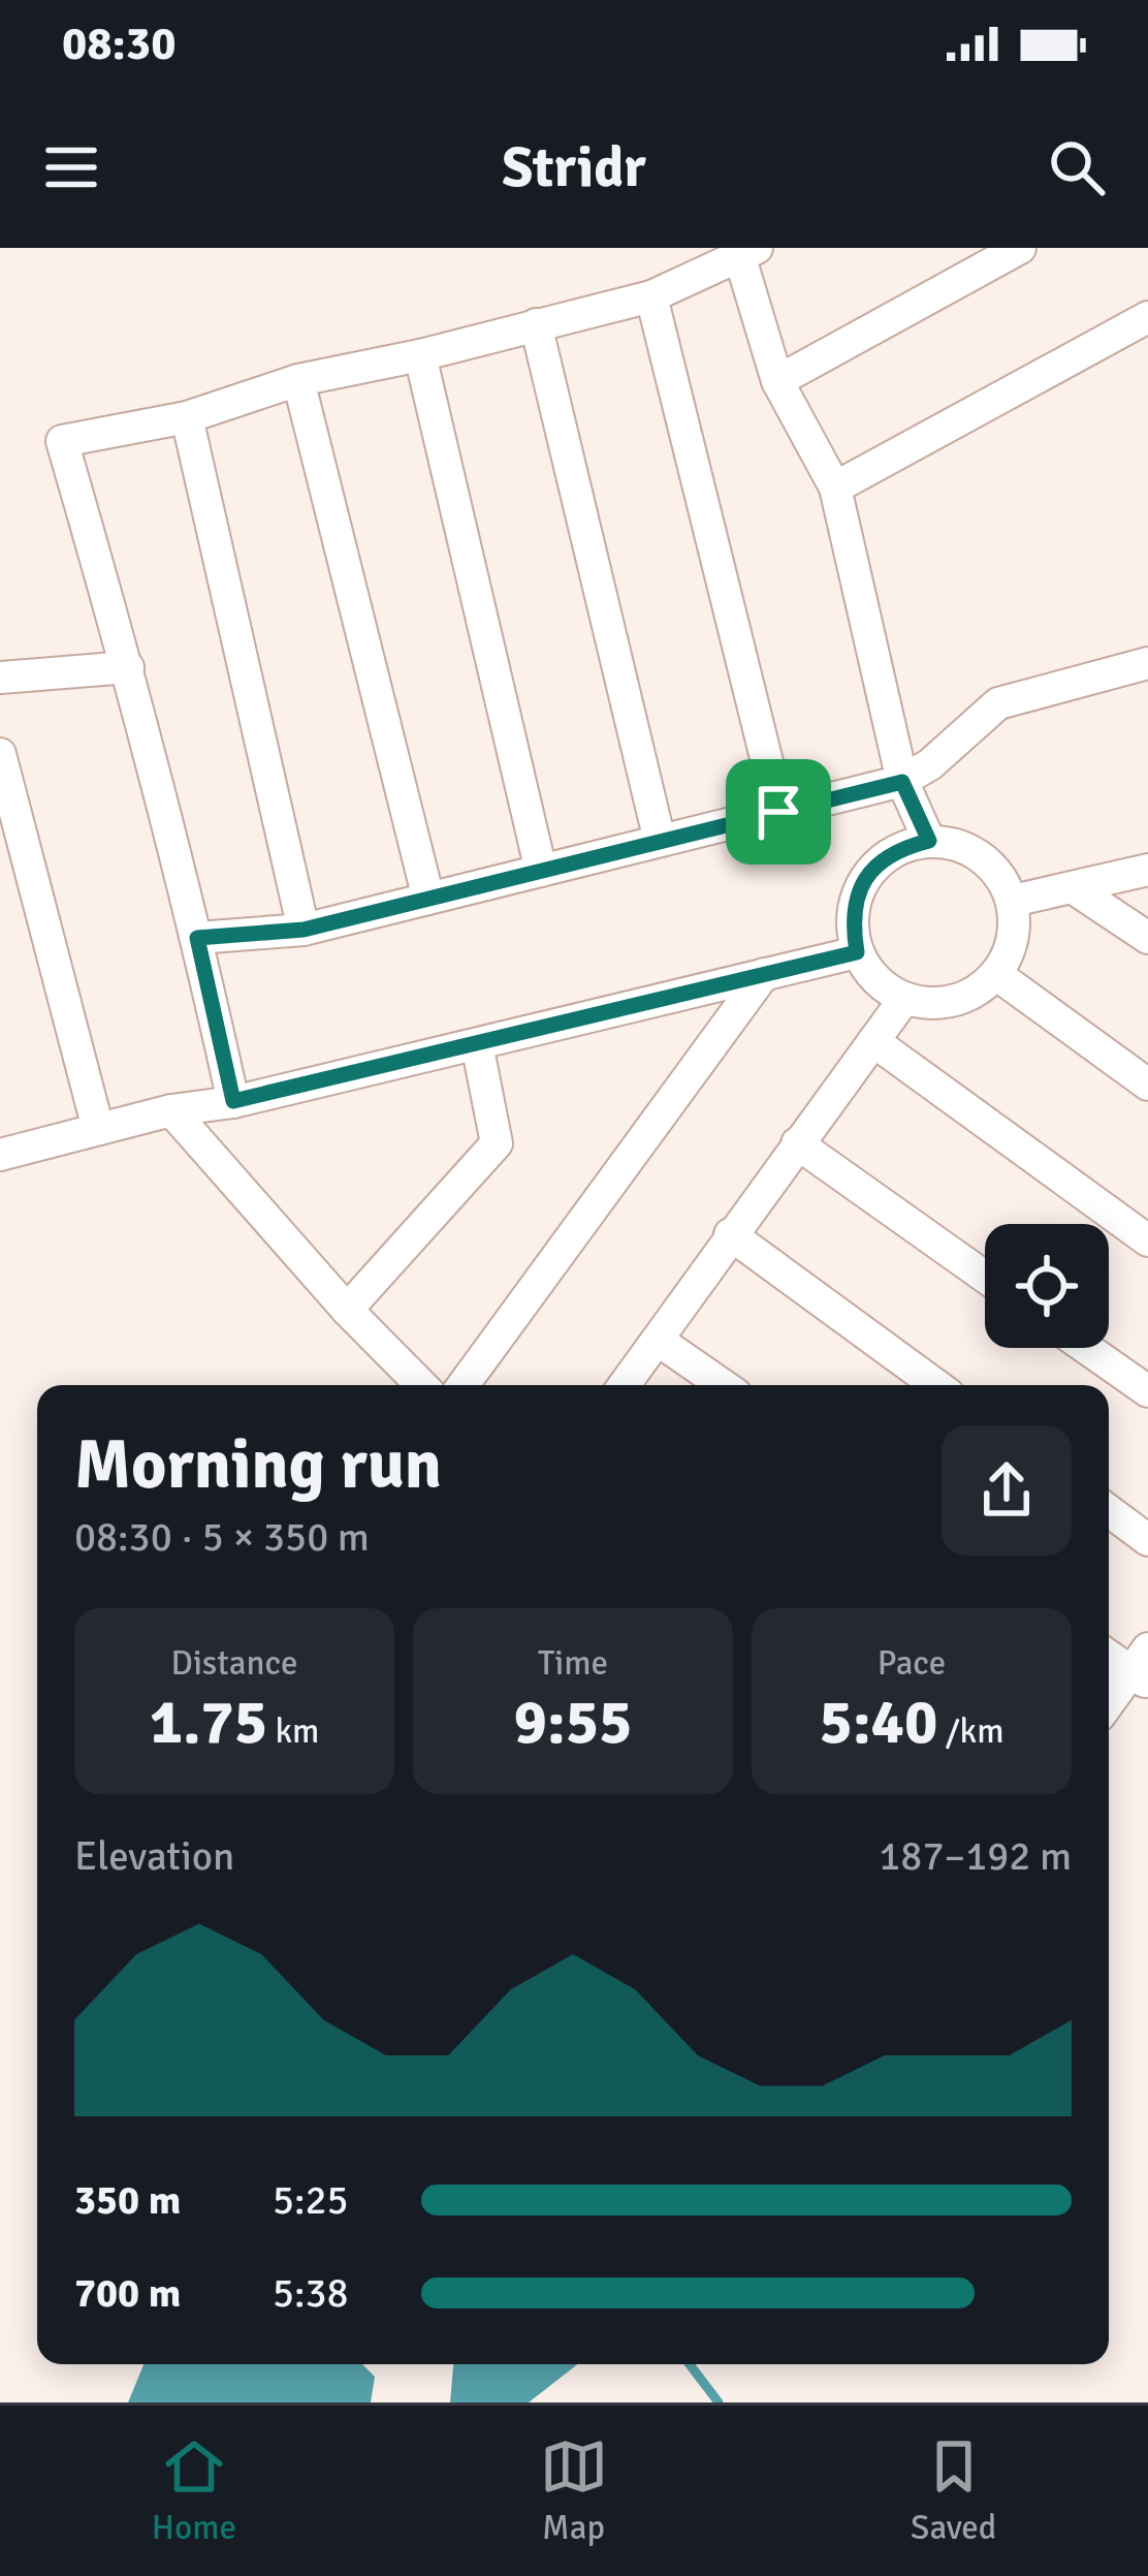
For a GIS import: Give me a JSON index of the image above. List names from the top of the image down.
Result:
{
  "page": {
    "status": "08:30",
    "header": "Stridr",
    "heading": ["Morning run", "08:30 · 5 × 350 m"],
    "stats": [
      ["Distance", "1.75 km"],
      ["Time", "9:55"],
      ["Pace", "5:40 /km"]
    ],
    "chart": ["Elevation", "187–192 m"],
    "list": [
      {
        "name": "350 m",
        "note": "5:25"
      },
      {
        "name": "700 m",
        "note": "5:38"
      }
    ],
    "tabs": ["Home", "Map", "Saved"]
  }
}
